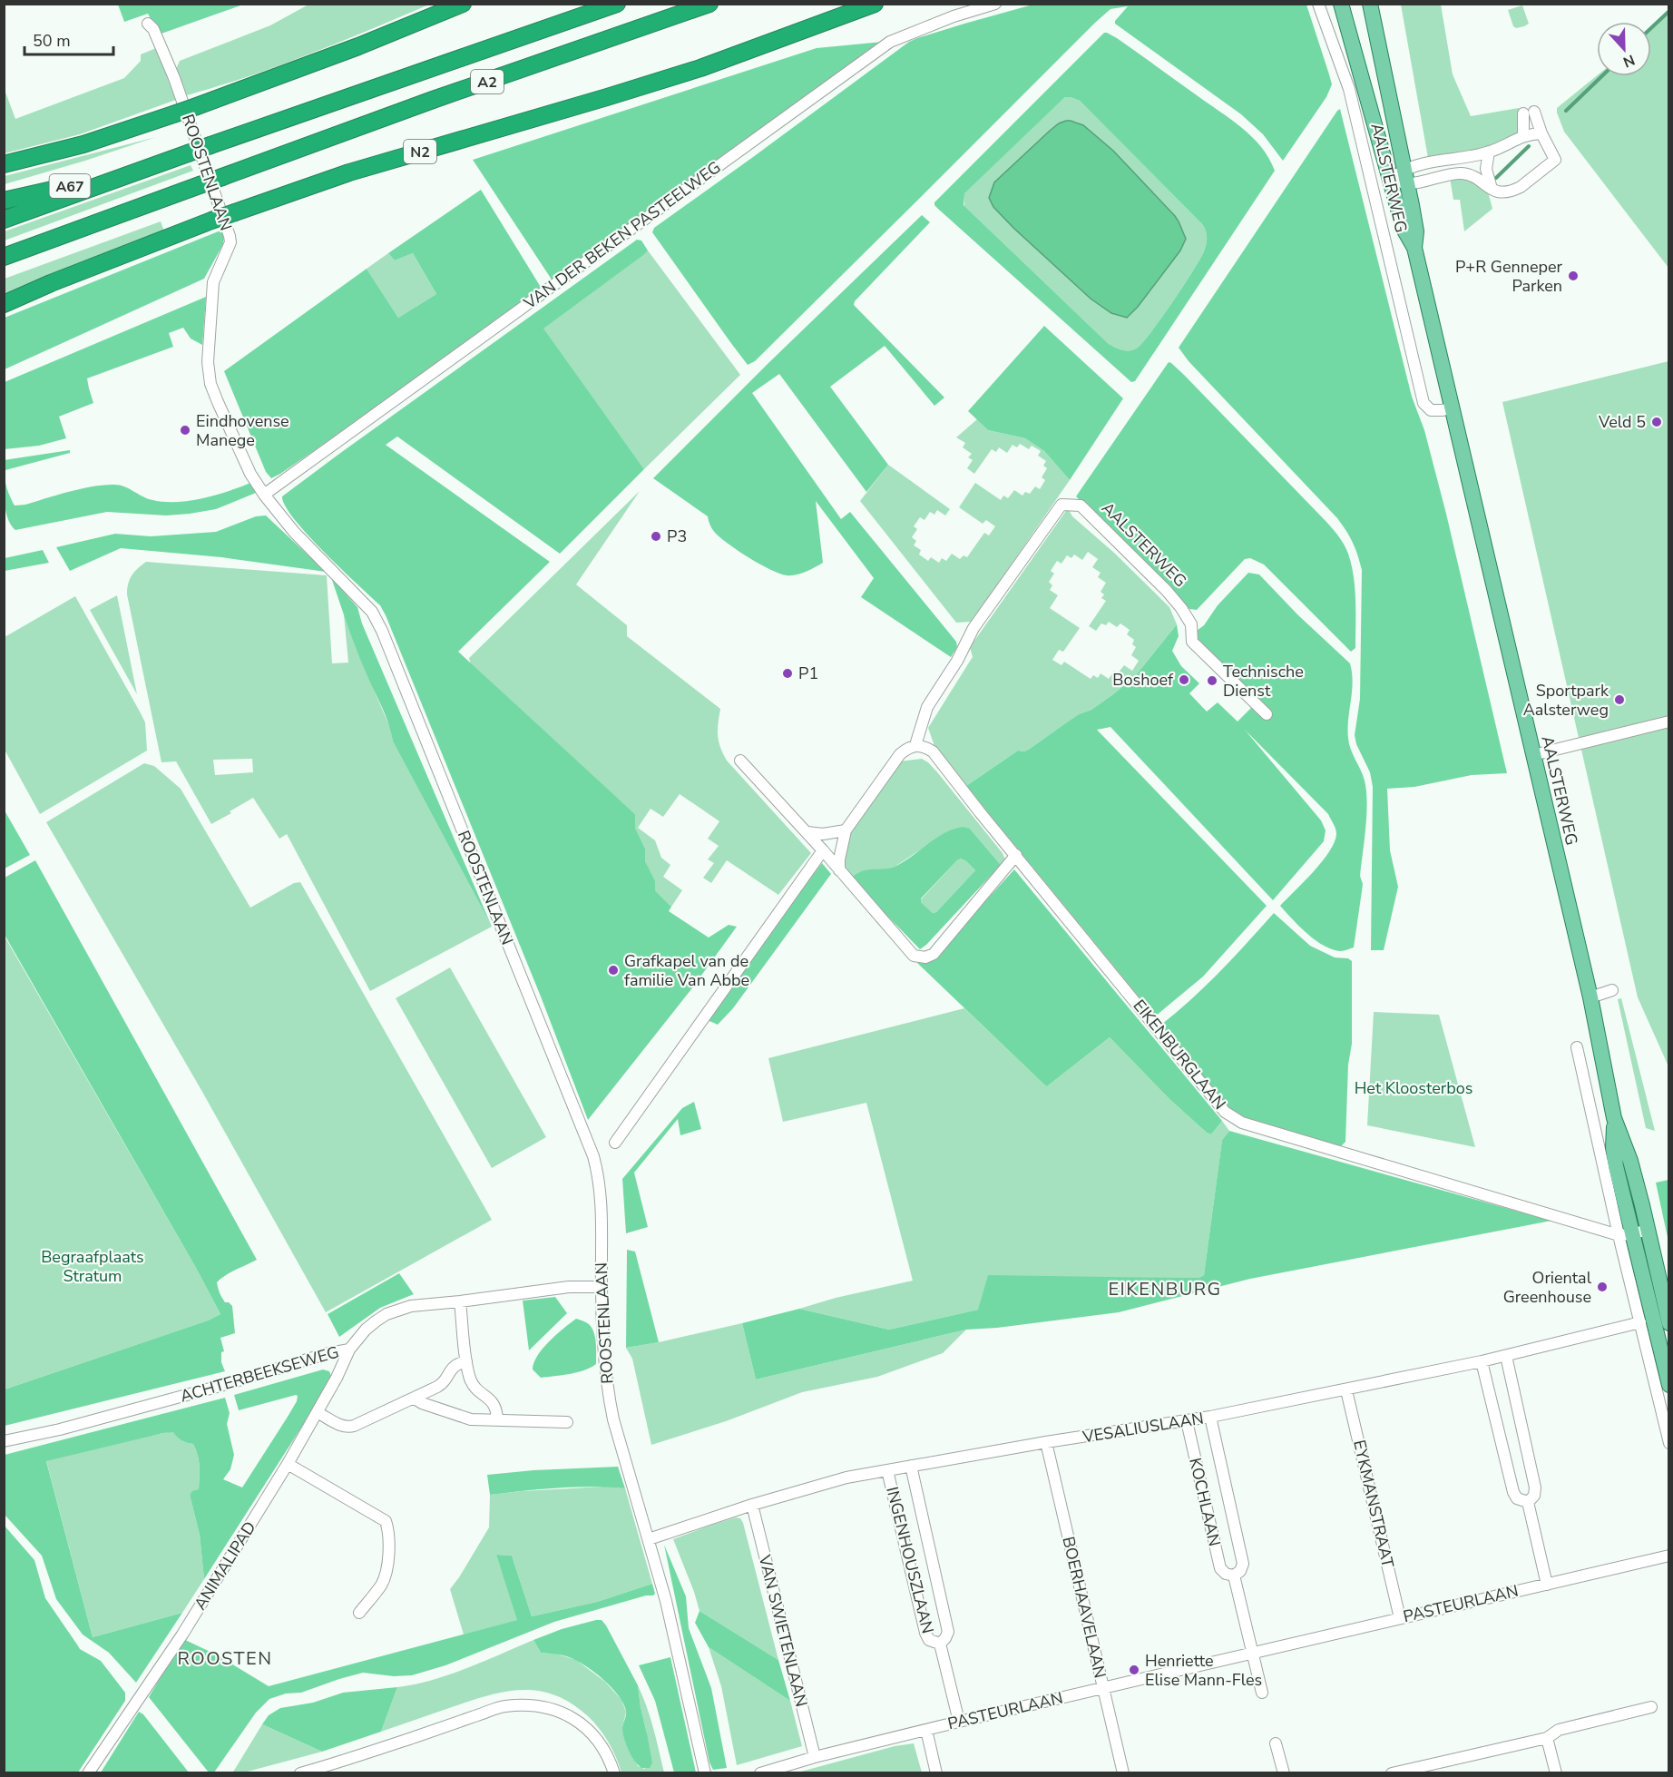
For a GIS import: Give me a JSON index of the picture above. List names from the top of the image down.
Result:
{
  "streets": {
    "highway": ["A2", "N2", "A67"],
    "main road": ["AALSTERWEG"],
    "street": [
      "ROOSTENLAAN",
      "VAN DER BEKEN PASTEELWEG",
      "EIKENBURGLAAN",
      "ACHTERBEEKSEWEG",
      "VESALIUSLAAN",
      "KOCHLAAN",
      "EYKMANSTRAAT",
      "INGENHOUSZLAAN",
      "ANIMALIPAD",
      "PASTEURLAAN",
      "BOERHAAVELAAN",
      "VAN SWIETENLAAN"
    ]
  },
  "crossings": [
    ["A2", "A67"],
    ["ROOSTENLAAN", "VAN DER BEKEN PASTEELWEG"],
    ["ROOSTENLAAN", "ACHTERBEEKSEWEG"],
    ["ROOSTENLAAN", "VESALIUSLAAN"],
    ["AALSTERWEG", "EIKENBURGLAAN"],
    ["AALSTERWEG", "VESALIUSLAAN"],
    ["ACHTERBEEKSEWEG", "ANIMALIPAD"],
    ["VESALIUSLAAN", "KOCHLAAN"],
    ["VESALIUSLAAN", "EYKMANSTRAAT"],
    ["VESALIUSLAAN", "INGENHOUSZLAAN"],
    ["VESALIUSLAAN", "BOERHAAVELAAN"],
    ["VESALIUSLAAN", "VAN SWIETENLAAN"],
    ["KOCHLAAN", "PASTEURLAAN"],
    ["EYKMANSTRAAT", "PASTEURLAAN"],
    ["INGENHOUSZLAAN", "PASTEURLAAN"],
    ["PASTEURLAAN", "BOERHAAVELAAN"],
    ["PASTEURLAAN", "VAN SWIETENLAAN"]
  ],
  "districts": ["EIKENBURG", "ROOSTEN"],
  "parks": ["Het Kloosterbos", "Begraafplaats Stratum"],
  "places": [
    "P+R Genneper Parken",
    "Veld 5",
    "Eindhovense Manege",
    "P3",
    "P1",
    "Boshoef",
    "Technische Dienst",
    "Sportpark Aalsterweg",
    "Grafkapel van de familie Van Abbe",
    "Oriental Greenhouse",
    "Henriette Elise Mann-Fles"
  ],
  "scale_bar": "50 m",
  "north": "bottom"
}
